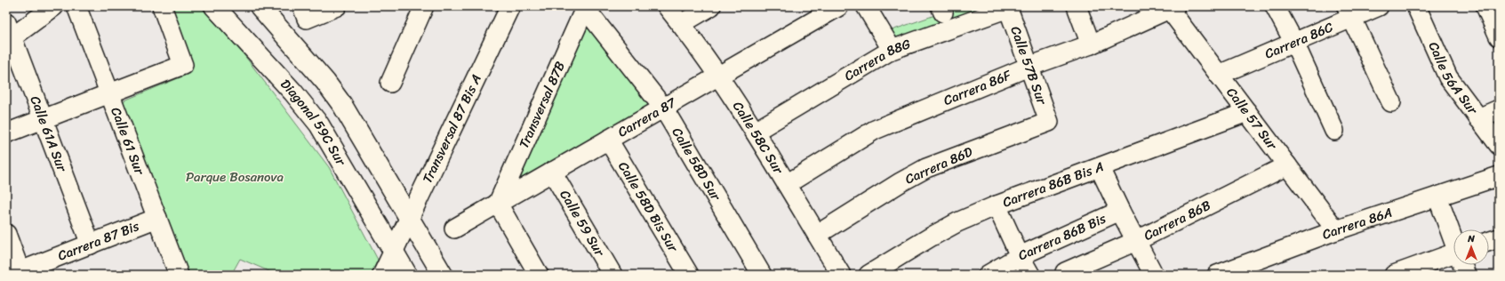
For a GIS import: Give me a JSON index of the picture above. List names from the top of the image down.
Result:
{
  "streets": {
    "main road": ["Diagonal 59C Sur"],
    "street": [
      "Carrera 86C",
      "Carrera 88G",
      "Calle 57B Sur",
      "Calle 56A Sur",
      "Carrera 86F",
      "Transversal 87B",
      "Carrera 87",
      "Calle 57 Sur",
      "Transversal 87 Bis A",
      "Calle 61A Sur",
      "Calle 58C Sur",
      "Calle 61 Sur",
      "Calle 58D Sur",
      "Carrera 86D",
      "Carrera 86B Bis A",
      "Calle 58D Bis Sur",
      "Carrera 86B",
      "Calle 59 Sur",
      "Carrera 86A",
      "Carrera 86B Bis",
      "Carrera 87 Bis"
    ]
  },
  "crossings": [
    ["Carrera 86C", "Calle 57 Sur"],
    ["Carrera 88G", "Calle 57B Sur"],
    ["Carrera 88G", "Calle 58C Sur"],
    ["Calle 57B Sur", "Carrera 86F"],
    ["Calle 57B Sur", "Carrera 86D"],
    ["Carrera 86F", "Calle 57 Sur"],
    ["Carrera 86F", "Calle 58C Sur"],
    ["Transversal 87B", "Carrera 87"],
    ["Transversal 87B", "Calle 58D Sur"],
    ["Carrera 87", "Calle 58C Sur"],
    ["Carrera 87", "Calle 58D Sur"],
    ["Carrera 87", "Calle 58D Bis Sur"],
    ["Carrera 87", "Calle 59 Sur"],
    ["Calle 57 Sur", "Carrera 86B Bis A"],
    ["Calle 57 Sur", "Carrera 86B"],
    ["Calle 57 Sur", "Carrera 86A"],
    ["Diagonal 59C Sur", "Transversal 87 Bis A"],
    ["Calle 61A Sur", "Carrera 87 Bis"],
    ["Calle 58C Sur", "Carrera 86D"],
    ["Calle 61 Sur", "Carrera 87 Bis"]
  ],
  "parks": ["Parque Bosanova"],
  "north": "top"
}
